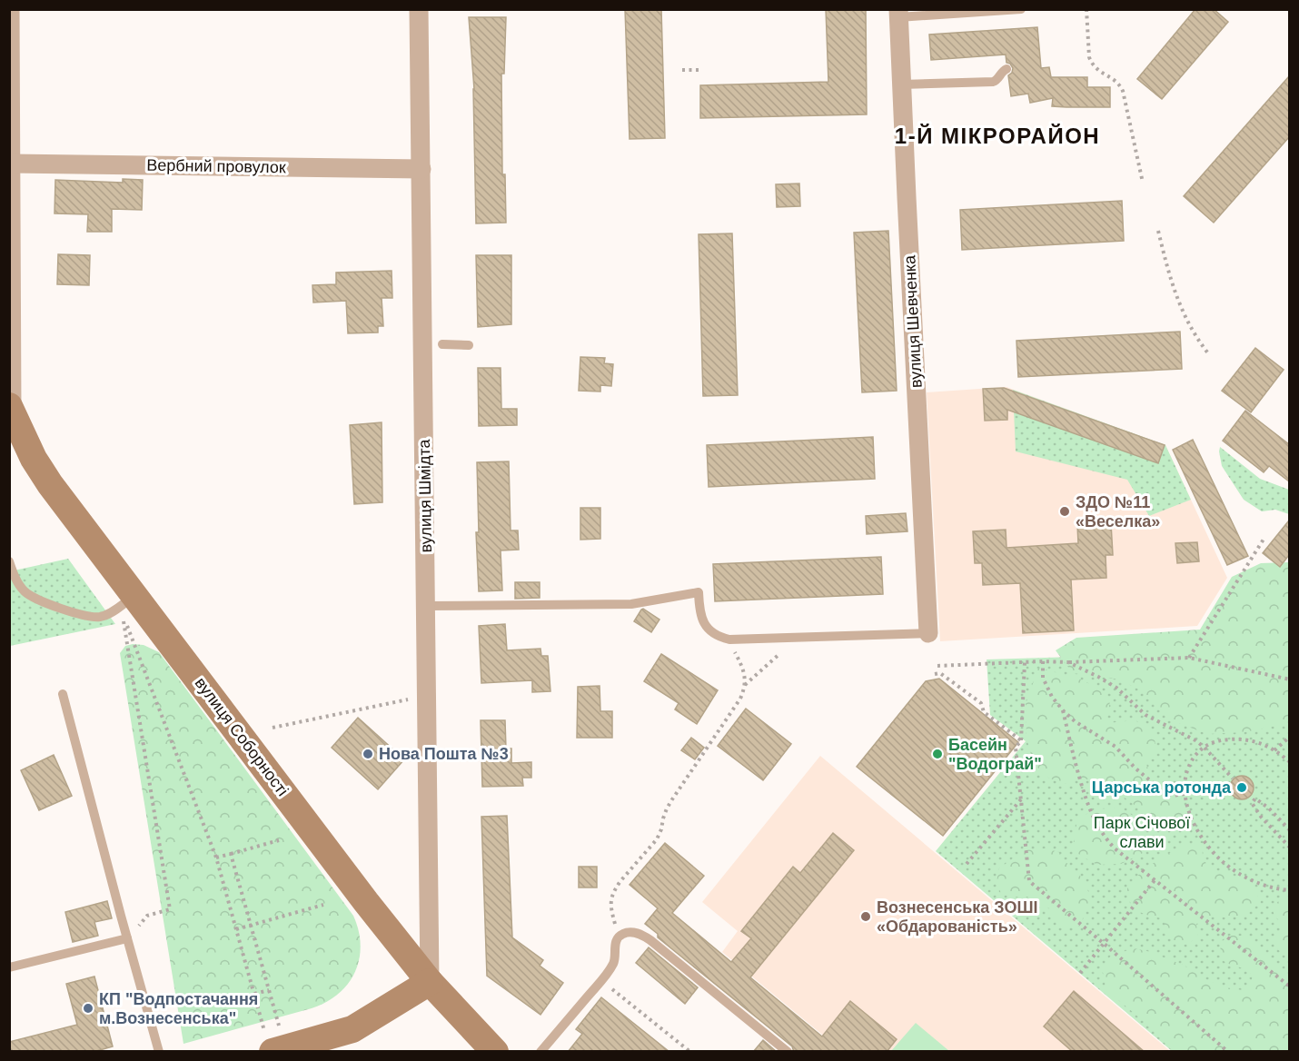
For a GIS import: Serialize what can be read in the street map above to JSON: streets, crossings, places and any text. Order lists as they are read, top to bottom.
{
  "streets": {
    "main road": ["вулиця Соборності"],
    "street": ["Вербний провулок", "вулиця Шевченка", "вулиця Шмідта"]
  },
  "crossings": [
    ["Вербний провулок", "вулиця Шмідта"],
    ["вулиця Шмідта", "вулиця Соборності"]
  ],
  "districts": ["1-Й МІКРОРАЙОН"],
  "parks": ["Парк Січової слави"],
  "places": [
    "ЗДО №11 «Веселка»",
    "Нова Пошта №3",
    "Басейн \"Водограй\"",
    "Царська ротонда",
    "Вознесенська ЗОШІ «Обдарованість»",
    "КП \"Водпостачання м.Вознесенська\""
  ]
}
